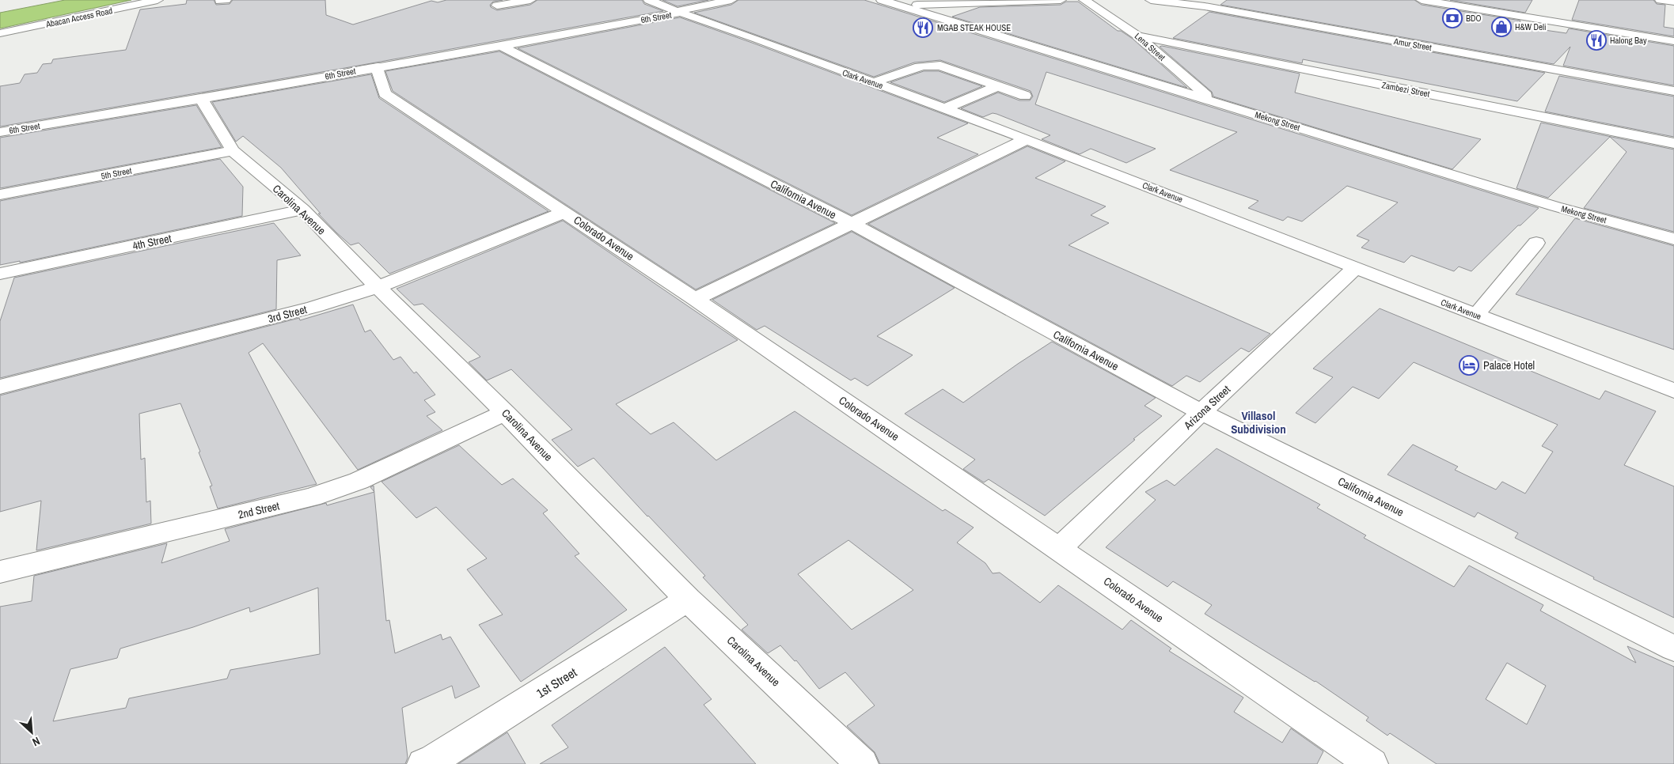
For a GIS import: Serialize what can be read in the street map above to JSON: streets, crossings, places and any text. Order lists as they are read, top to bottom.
{
  "streets": {
    "street": [
      "Abacan Access Road",
      "6th Street",
      "Amur Street",
      "Lena Street",
      "Clark Avenue",
      "Zambezi Street",
      "Mekong Street",
      "5th Street",
      "California Avenue",
      "Carolina Avenue",
      "Colorado Avenue",
      "4th Street",
      "3rd Street",
      "Arizona Street",
      "2nd Street",
      "1st Street"
    ]
  },
  "crossings": [
    ["6th Street", "Clark Avenue"],
    ["6th Street", "California Avenue"],
    ["6th Street", "Carolina Avenue"],
    ["6th Street", "Colorado Avenue"],
    ["Lena Street", "Zambezi Street"],
    ["Lena Street", "Mekong Street"],
    ["Clark Avenue", "Arizona Street"],
    ["5th Street", "Carolina Avenue"],
    ["California Avenue", "Arizona Street"],
    ["Carolina Avenue", "4th Street"],
    ["Carolina Avenue", "3rd Street"],
    ["Carolina Avenue", "2nd Street"],
    ["Carolina Avenue", "1st Street"],
    ["Colorado Avenue", "3rd Street"],
    ["Colorado Avenue", "Arizona Street"]
  ],
  "districts": ["Villasol Subdivision"],
  "places": {
    "bank": ["BDO"],
    "shop": ["H&W Deli"],
    "restaurant": ["MGAB STEAK HOUSE", "Halong Bay"],
    "hotel": ["Palace Hotel"]
  },
  "north": "bottom right"
}
